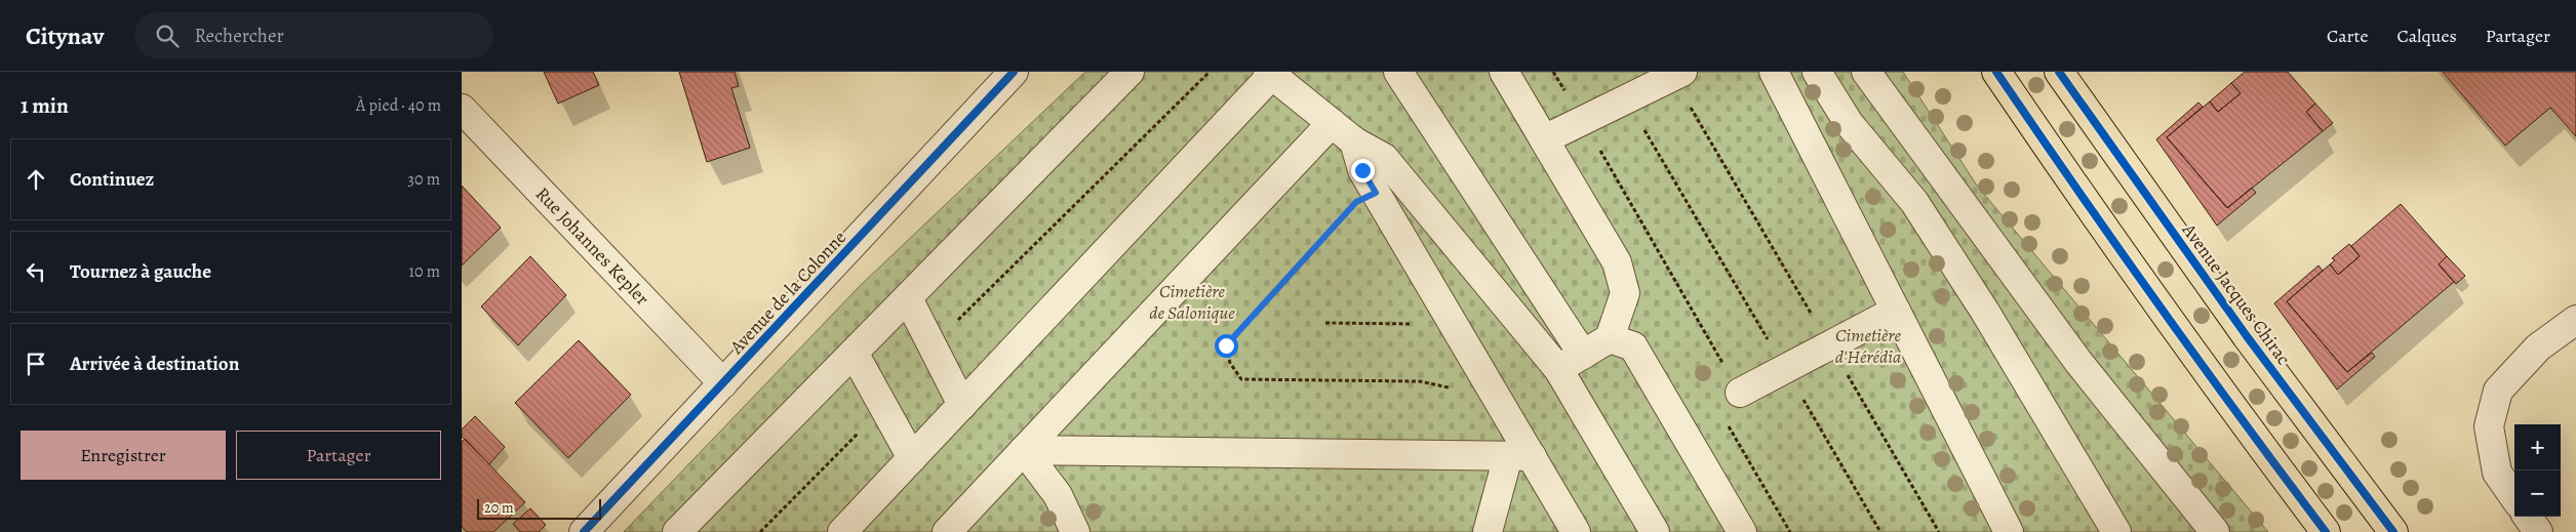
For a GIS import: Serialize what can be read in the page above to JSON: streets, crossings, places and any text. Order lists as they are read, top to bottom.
{
  "streets": {
    "main road": ["Avenue Jacques Chirac"],
    "street": ["Rue Johannes Kepler", "Avenue de la Colonne"]
  },
  "crossings": [
    ["Rue Johannes Kepler", "Avenue de la Colonne"]
  ],
  "parks": ["Cimetière de Salonique", "Cimetière d'Hérédia"],
  "scale_bar": "20 m",
  "page": {
    "header": "Citynav",
    "search": "Rechercher",
    "nav": ["Carte", "Calques", "Partager"],
    "heading": ["1 min", "À pied · 40 m"],
    "list": [
      ["Continuez", "30 m"],
      ["Tournez à gauche", "10 m"],
      "Arrivée à destination"
    ],
    "buttons": ["Enregistrer", "Partager"],
    "map_buttons": ["+", "−"],
    "scale": "20 m"
  }
}
